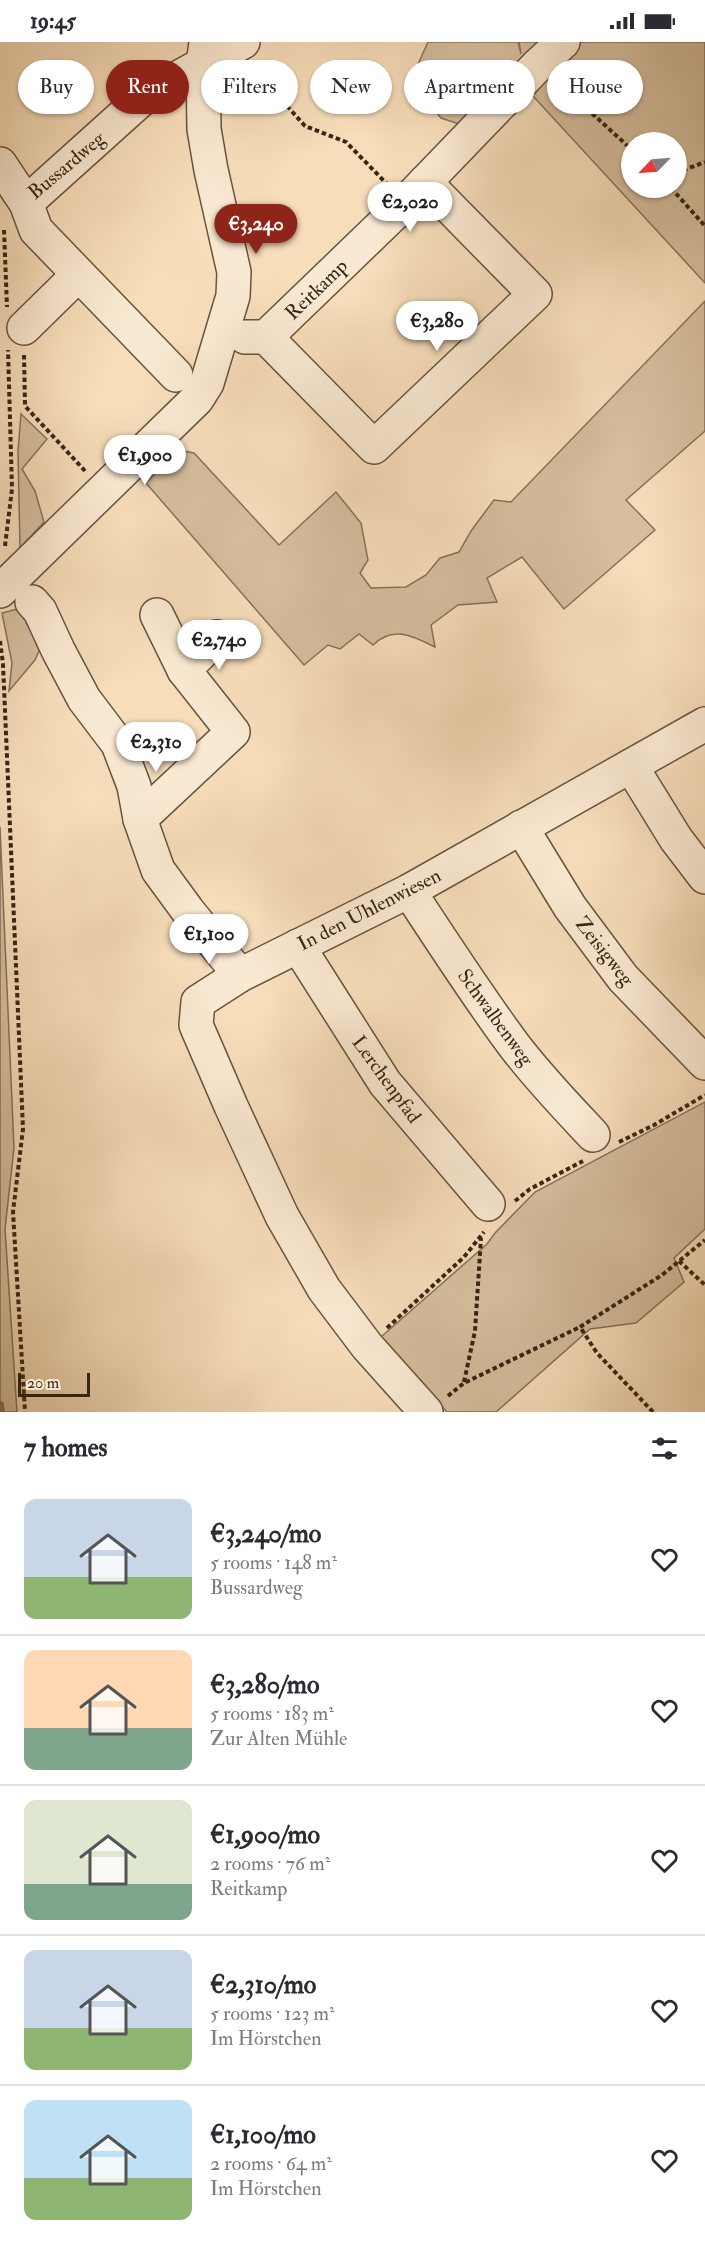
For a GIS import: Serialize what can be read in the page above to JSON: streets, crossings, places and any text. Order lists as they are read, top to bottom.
{
  "streets": {
    "street": [
      "Bussardweg",
      "Reitkamp",
      "In den Uhlenwiesen",
      "Zeisigweg",
      "Schwalbenweg",
      "Lerchenpfad"
    ]
  },
  "crossings": [
    ["In den Uhlenwiesen", "Zeisigweg"],
    ["In den Uhlenwiesen", "Schwalbenweg"],
    ["In den Uhlenwiesen", "Lerchenpfad"]
  ],
  "scale_bar": "20 m",
  "north": "bottom left",
  "page": {
    "status": "19:45",
    "chip": [
      "Buy",
      "Rent",
      "Filters",
      "New",
      "Apartment",
      "House"
    ],
    "price": [
      "€2,020",
      "€3,240",
      "€3,280",
      "€1,900",
      "€2,740",
      "€2,310",
      "€1,100"
    ],
    "scale": "20 m",
    "heading": "7 homes",
    "list": [
      {
        "name": "€3,240/mo",
        "note": "5 rooms · 148 m² · Bussardweg"
      },
      {
        "name": "€3,280/mo",
        "note": "5 rooms · 183 m² · Zur Alten Mühle"
      },
      {
        "name": "€1,900/mo",
        "note": "2 rooms · 76 m² · Reitkamp"
      },
      {
        "name": "€2,310/mo",
        "note": "5 rooms · 123 m² · Im Hörstchen"
      },
      {
        "name": "€1,100/mo",
        "note": "2 rooms · 64 m² · Im Hörstchen"
      }
    ]
  }
}
